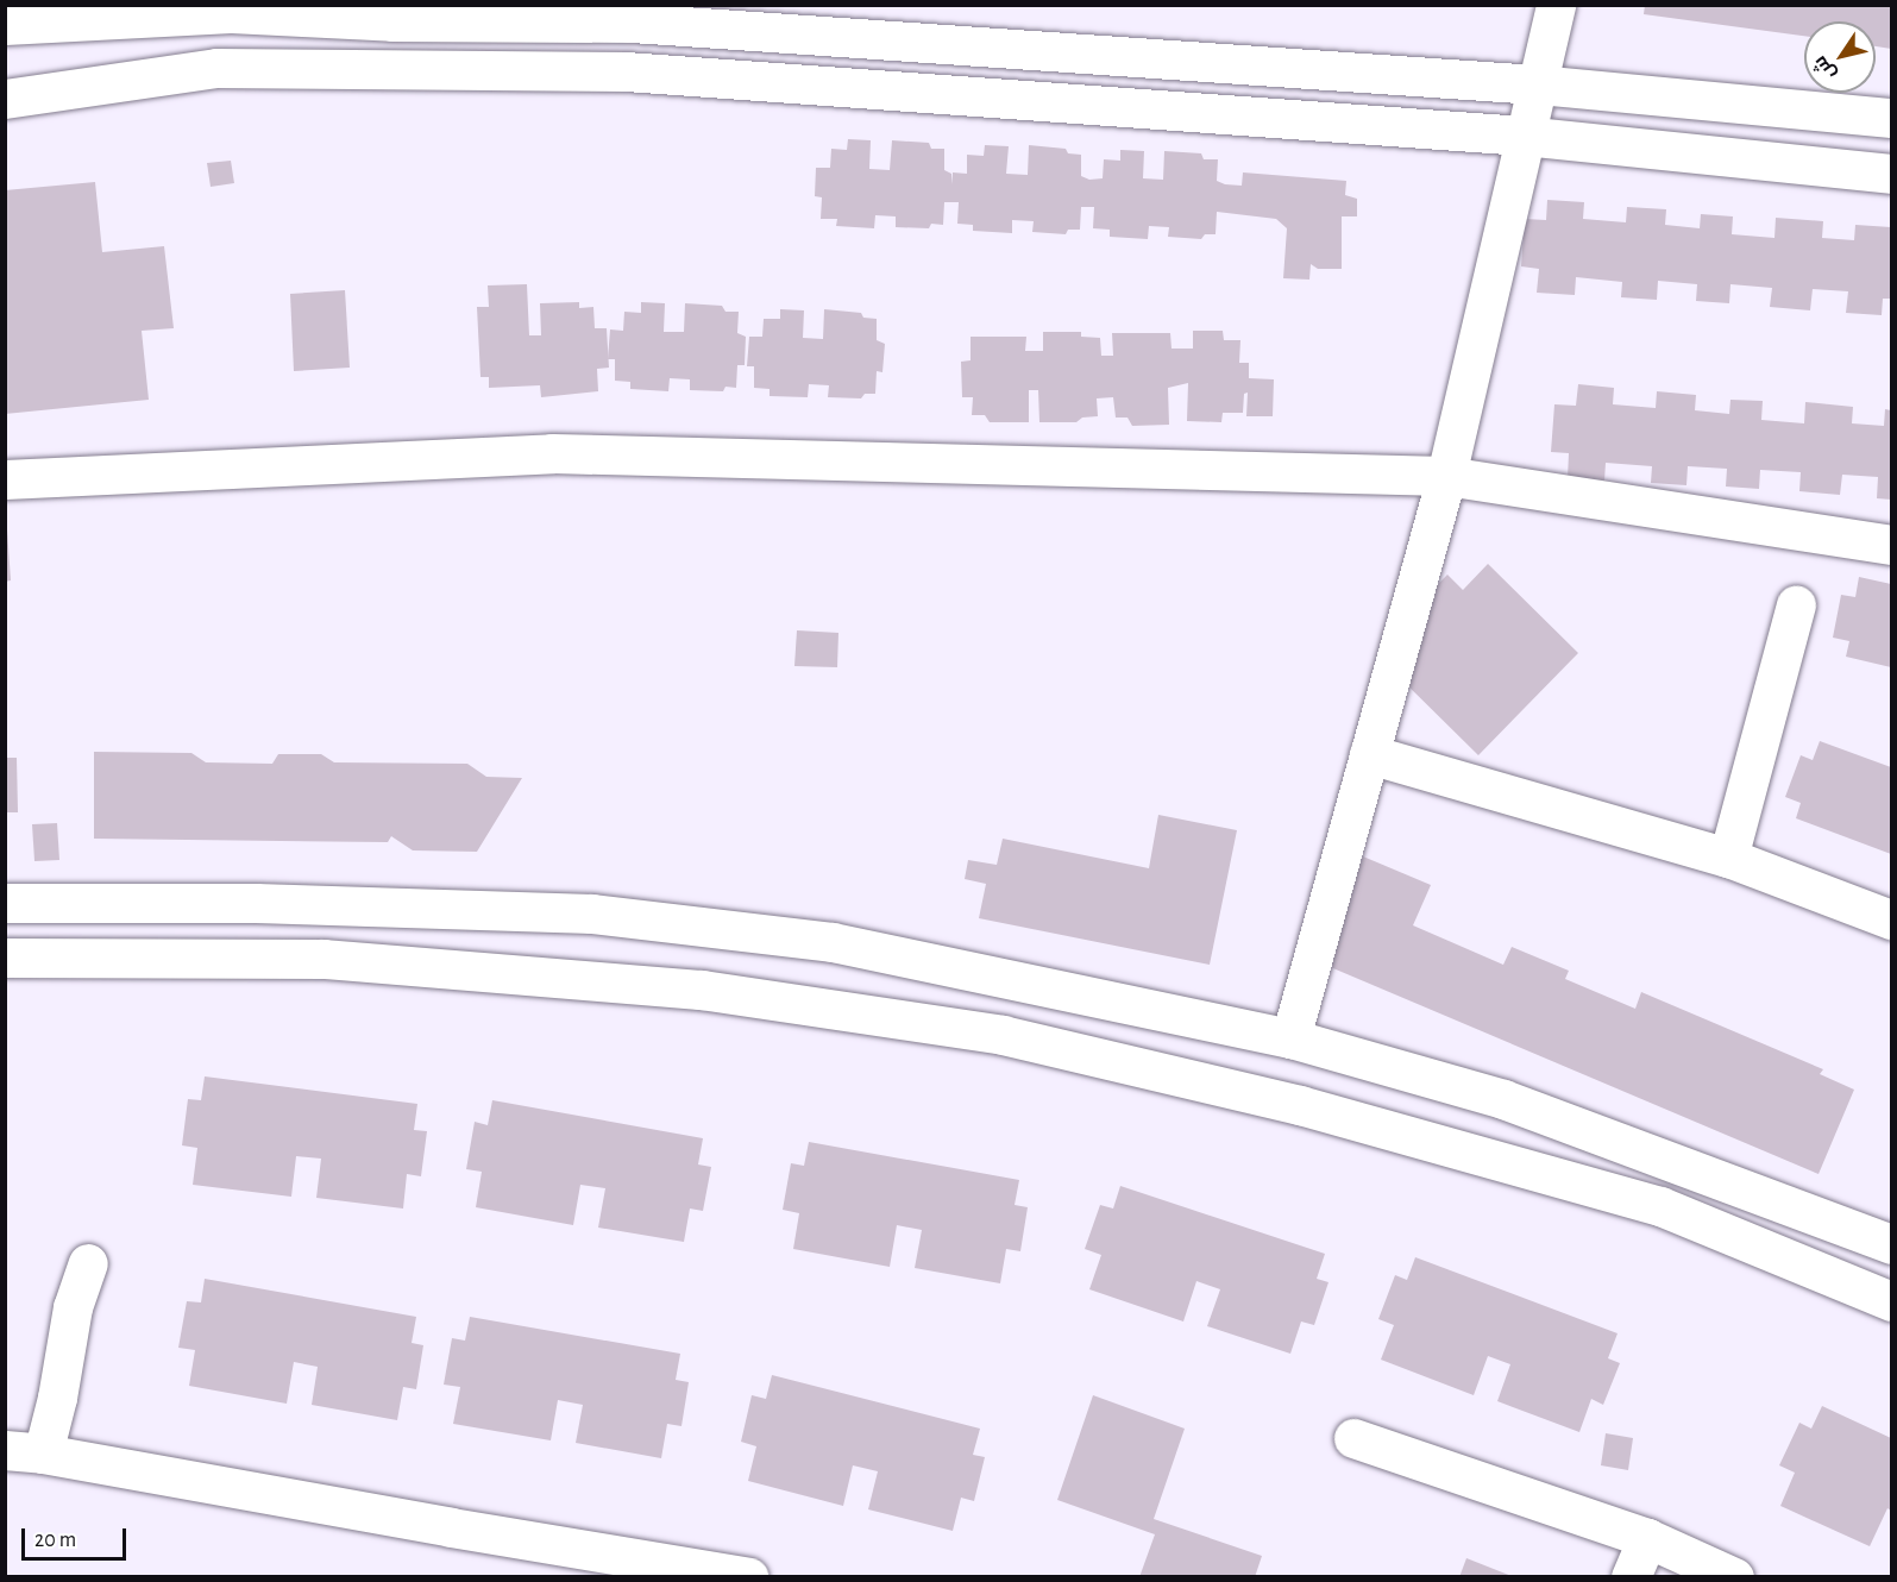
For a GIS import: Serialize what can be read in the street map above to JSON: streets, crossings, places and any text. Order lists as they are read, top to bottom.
{
  "scale_bar": "20 m",
  "north": "bottom left"
}
